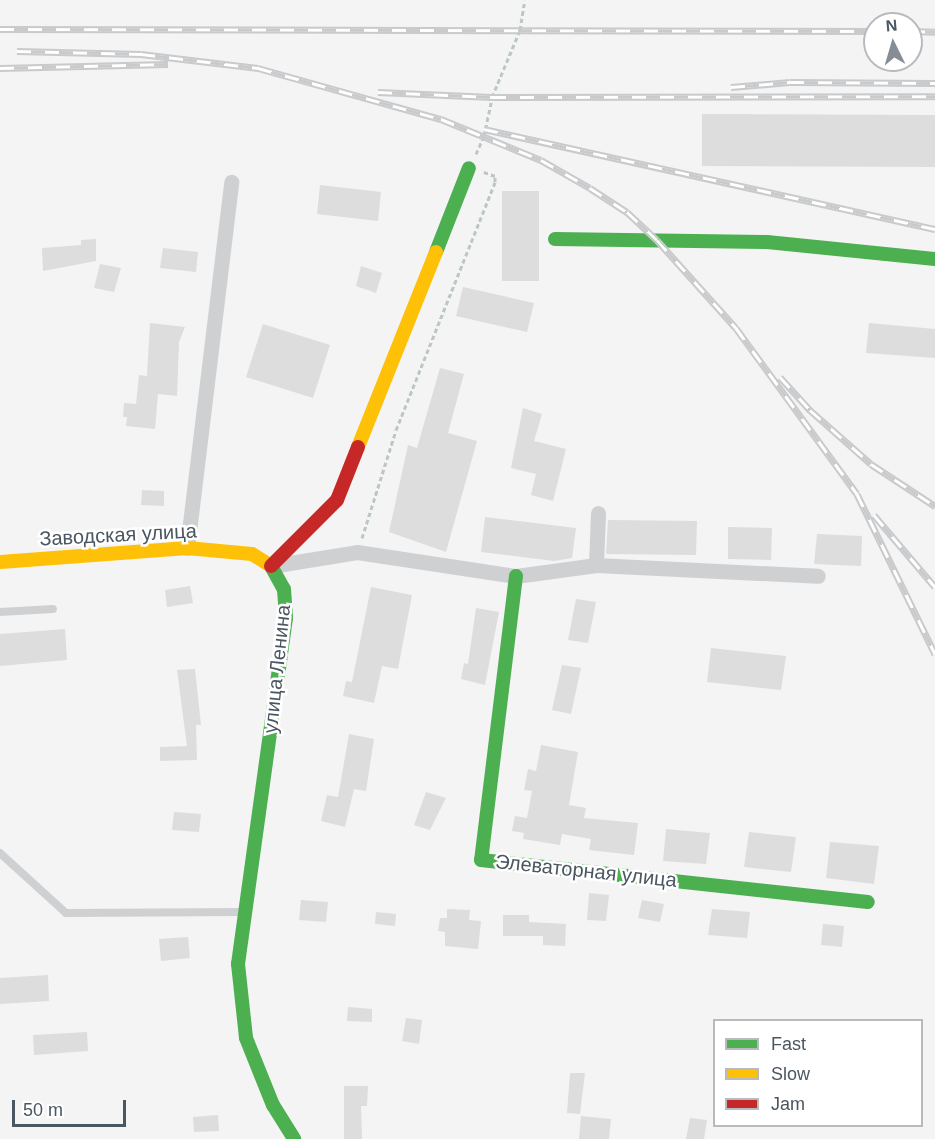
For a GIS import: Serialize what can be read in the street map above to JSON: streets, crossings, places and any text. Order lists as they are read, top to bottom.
{
  "streets": {
    "street": ["Заводская улица", "улица Ленина", "Элеваторная улица"]
  },
  "crossings": [
    ["Заводская улица", "улица Ленина"]
  ],
  "legend": ["Fast", "Slow", "Jam"],
  "scale_bar": "50 m",
  "north": "top"
}
